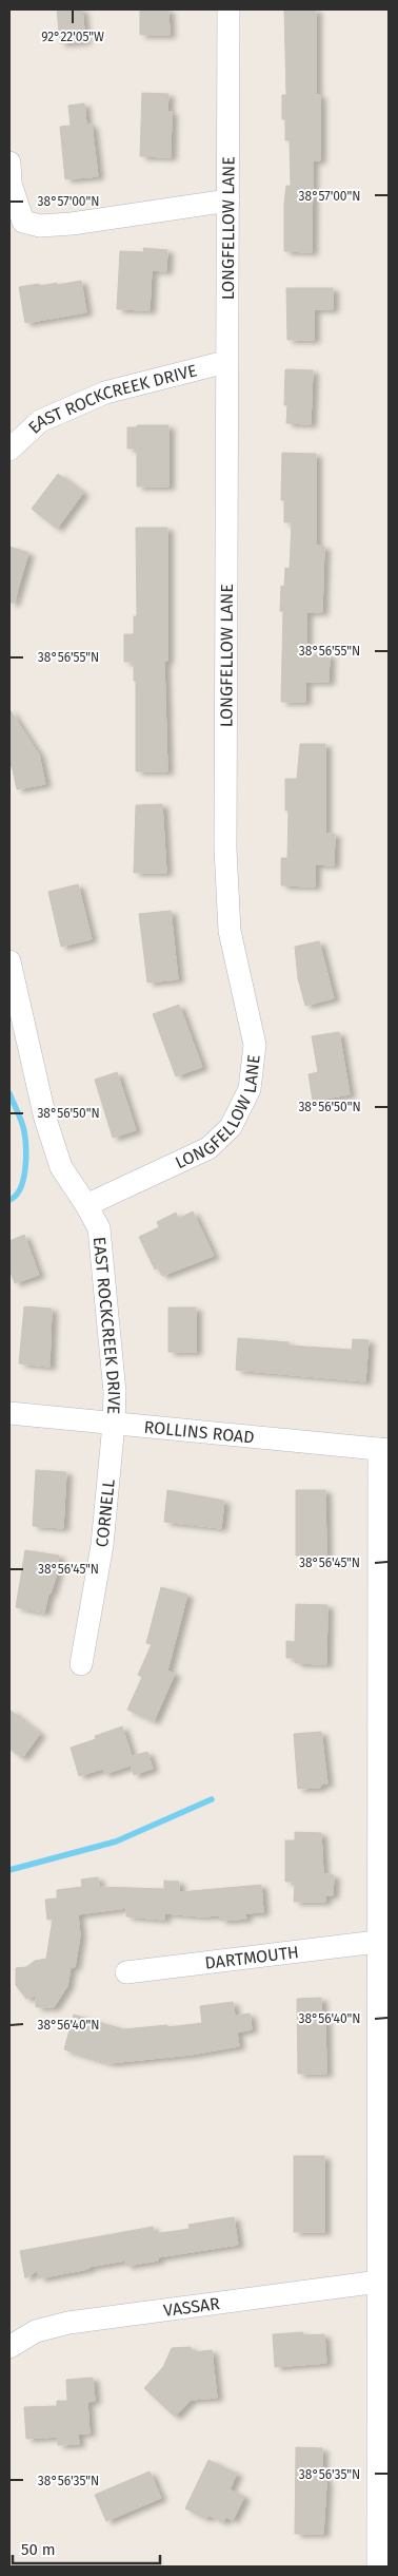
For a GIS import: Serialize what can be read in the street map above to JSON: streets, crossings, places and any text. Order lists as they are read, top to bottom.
{
  "streets": {
    "street": [
      "LONGFELLOW LANE",
      "EAST ROCKCREEK DRIVE",
      "ROLLINS ROAD",
      "CORNELL",
      "DARTMOUTH",
      "VASSAR"
    ]
  },
  "crossings": [
    ["LONGFELLOW LANE", "EAST ROCKCREEK DRIVE"],
    ["EAST ROCKCREEK DRIVE", "ROLLINS ROAD"],
    ["EAST ROCKCREEK DRIVE", "CORNELL"],
    ["ROLLINS ROAD", "CORNELL"]
  ],
  "scale_bar": "50 m",
  "coordinates": [
    "92°22'05\"W",
    "38°57'00\"N",
    "38°56'55\"N",
    "38°56'50\"N",
    "38°56'45\"N",
    "38°56'40\"N",
    "38°56'35\"N"
  ]
}
